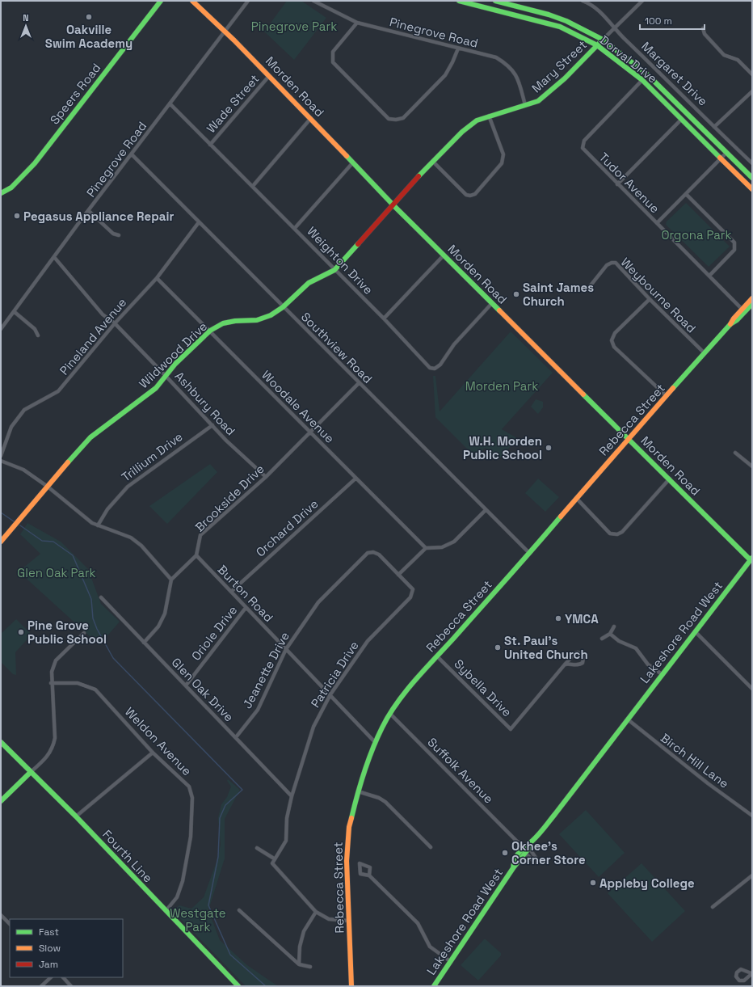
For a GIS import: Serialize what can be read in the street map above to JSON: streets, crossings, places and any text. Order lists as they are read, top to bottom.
{
  "streets": {
    "main road": [
      "Dorval Drive",
      "Mary Street",
      "Morden Road",
      "Speers Road",
      "Wildwood Drive",
      "Rebecca Street",
      "Lakeshore Road West",
      "Fourth Line"
    ],
    "street": [
      "Pinegrove Road",
      "Margaret Drive",
      "Wade Street",
      "Tudor Avenue",
      "Weighton Drive",
      "Weybourne Road",
      "Pineland Avenue",
      "Southview Road",
      "Ashbury Road",
      "Woodale Avenue",
      "Trillium Drive",
      "Brookside Drive",
      "Orchard Drive",
      "Burton Road",
      "Oriole Drive",
      "Jeanette Drive",
      "Patricia Drive",
      "Sybella Drive",
      "Glen Oak Drive",
      "Weldon Avenue",
      "Birch Hill Lane",
      "Suffolk Avenue"
    ]
  },
  "crossings": [
    ["Pinegrove Road", "Mary Street"],
    ["Pinegrove Road", "Morden Road"],
    ["Pinegrove Road", "Weighton Drive"],
    ["Pinegrove Road", "Southview Road"],
    ["Pinegrove Road", "Ashbury Road"],
    ["Dorval Drive", "Mary Street"],
    ["Dorval Drive", "Tudor Avenue"],
    ["Mary Street", "Margaret Drive"],
    ["Mary Street", "Morden Road"],
    ["Mary Street", "Wildwood Drive"],
    ["Morden Road", "Wade Street"],
    ["Morden Road", "Weighton Drive"],
    ["Morden Road", "Wildwood Drive"],
    ["Morden Road", "Rebecca Street"],
    ["Morden Road", "Lakeshore Road West"],
    ["Wade Street", "Weighton Drive"],
    ["Tudor Avenue", "Rebecca Street"],
    ["Weighton Drive", "Wildwood Drive"],
    ["Weybourne Road", "Rebecca Street"],
    ["Pineland Avenue", "Southview Road"],
    ["Pineland Avenue", "Ashbury Road"],
    ["Pineland Avenue", "Woodale Avenue"],
    ["Southview Road", "Wildwood Drive"],
    ["Southview Road", "Rebecca Street"],
    ["Southview Road", "Brookside Drive"],
    ["Wildwood Drive", "Ashbury Road"],
    ["Wildwood Drive", "Woodale Avenue"],
    ["Ashbury Road", "Trillium Drive"],
    ["Ashbury Road", "Brookside Drive"],
    ["Woodale Avenue", "Brookside Drive"],
    ["Woodale Avenue", "Orchard Drive"],
    ["Rebecca Street", "Burton Road"],
    ["Rebecca Street", "Sybella Drive"],
    ["Rebecca Street", "Suffolk Avenue"],
    ["Brookside Drive", "Burton Road"],
    ["Orchard Drive", "Burton Road"],
    ["Burton Road", "Oriole Drive"],
    ["Burton Road", "Jeanette Drive"],
    ["Burton Road", "Patricia Drive"],
    ["Lakeshore Road West", "Birch Hill Lane"],
    ["Lakeshore Road West", "Suffolk Avenue"],
    ["Oriole Drive", "Glen Oak Drive"],
    ["Jeanette Drive", "Patricia Drive"],
    ["Jeanette Drive", "Glen Oak Drive"],
    ["Patricia Drive", "Glen Oak Drive"],
    ["Weldon Avenue", "Fourth Line"]
  ],
  "parks": [
    "Pinegrove Park",
    "Orgona Park",
    "Morden Park",
    "Glen Oak Park",
    "Westgate Park"
  ],
  "places": [
    "Oakville Swim Academy",
    "Pegasus Appliance Repair",
    "Saint James Church",
    "W.H. Morden Public School",
    "YMCA",
    "Pine Grove Public School",
    "St. Paul's United Church",
    "Okhee's Corner Store",
    "Appleby College"
  ],
  "legend": ["Fast", "Slow", "Jam"],
  "scale_bar": "100 m",
  "north": "top"
}
